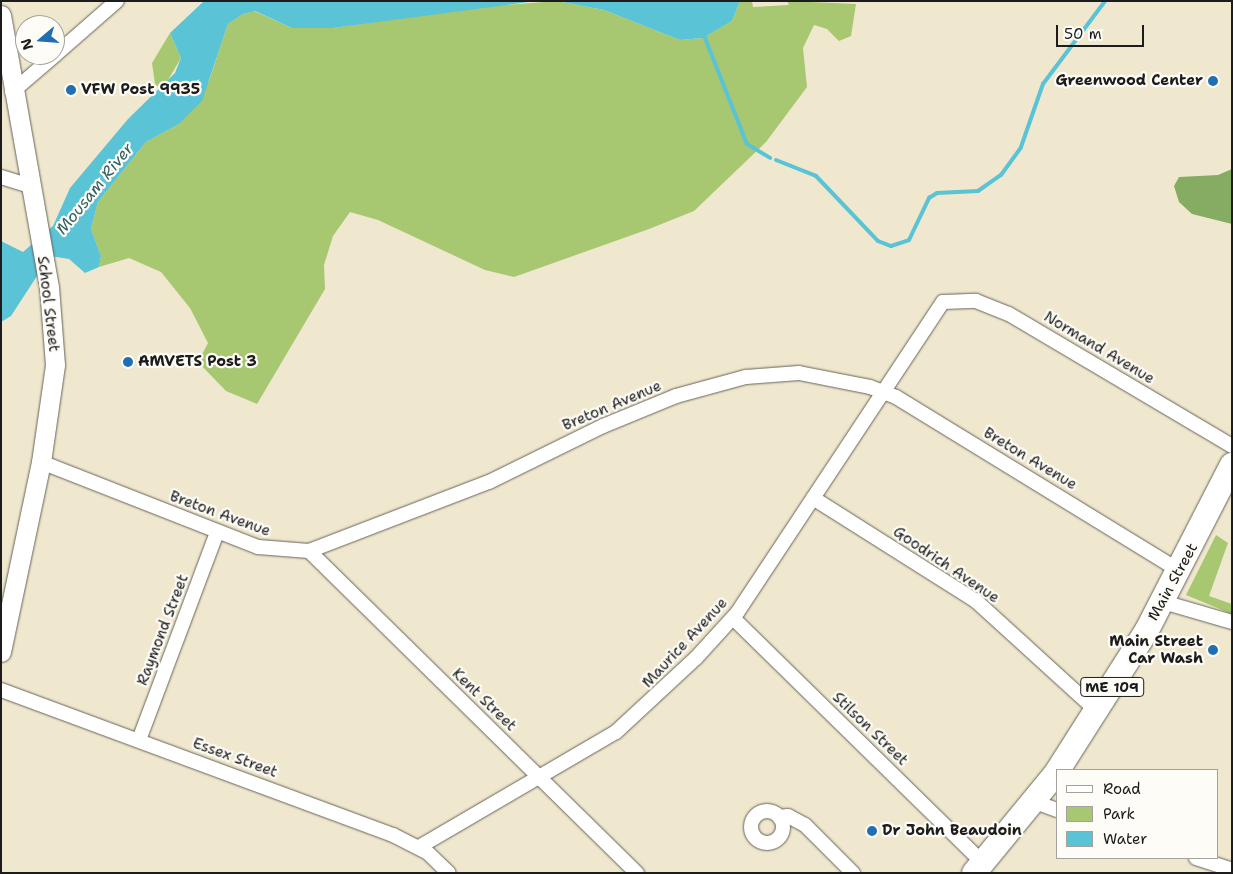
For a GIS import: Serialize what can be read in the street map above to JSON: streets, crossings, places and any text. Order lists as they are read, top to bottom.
{
  "streets": {
    "highway": ["Main Street", "ME 109"],
    "street": [
      "School Street",
      "Normand Avenue",
      "Breton Avenue",
      "Goodrich Avenue",
      "Raymond Street",
      "Maurice Avenue",
      "Kent Street",
      "Stilson Street",
      "Essex Street"
    ]
  },
  "crossings": [
    ["School Street", "Breton Avenue"],
    ["Normand Avenue", "Maurice Avenue"],
    ["Breton Avenue", "Main Street"],
    ["Breton Avenue", "Raymond Street"],
    ["Breton Avenue", "Maurice Avenue"],
    ["Breton Avenue", "Kent Street"],
    ["Goodrich Avenue", "Main Street"],
    ["Goodrich Avenue", "Maurice Avenue"],
    ["Main Street", "Stilson Street"],
    ["Raymond Street", "Essex Street"],
    ["Maurice Avenue", "Kent Street"],
    ["Maurice Avenue", "Stilson Street"],
    ["Maurice Avenue", "Essex Street"]
  ],
  "water": ["Mousam River"],
  "places": [
    "Greenwood Center",
    "VFW Post 9935",
    "AMVETS Post 3",
    "Main Street Car Wash",
    "Dr John Beaudoin"
  ],
  "legend": ["Road", "Park", "Water"],
  "scale_bar": "50 m",
  "north": "left"
}
